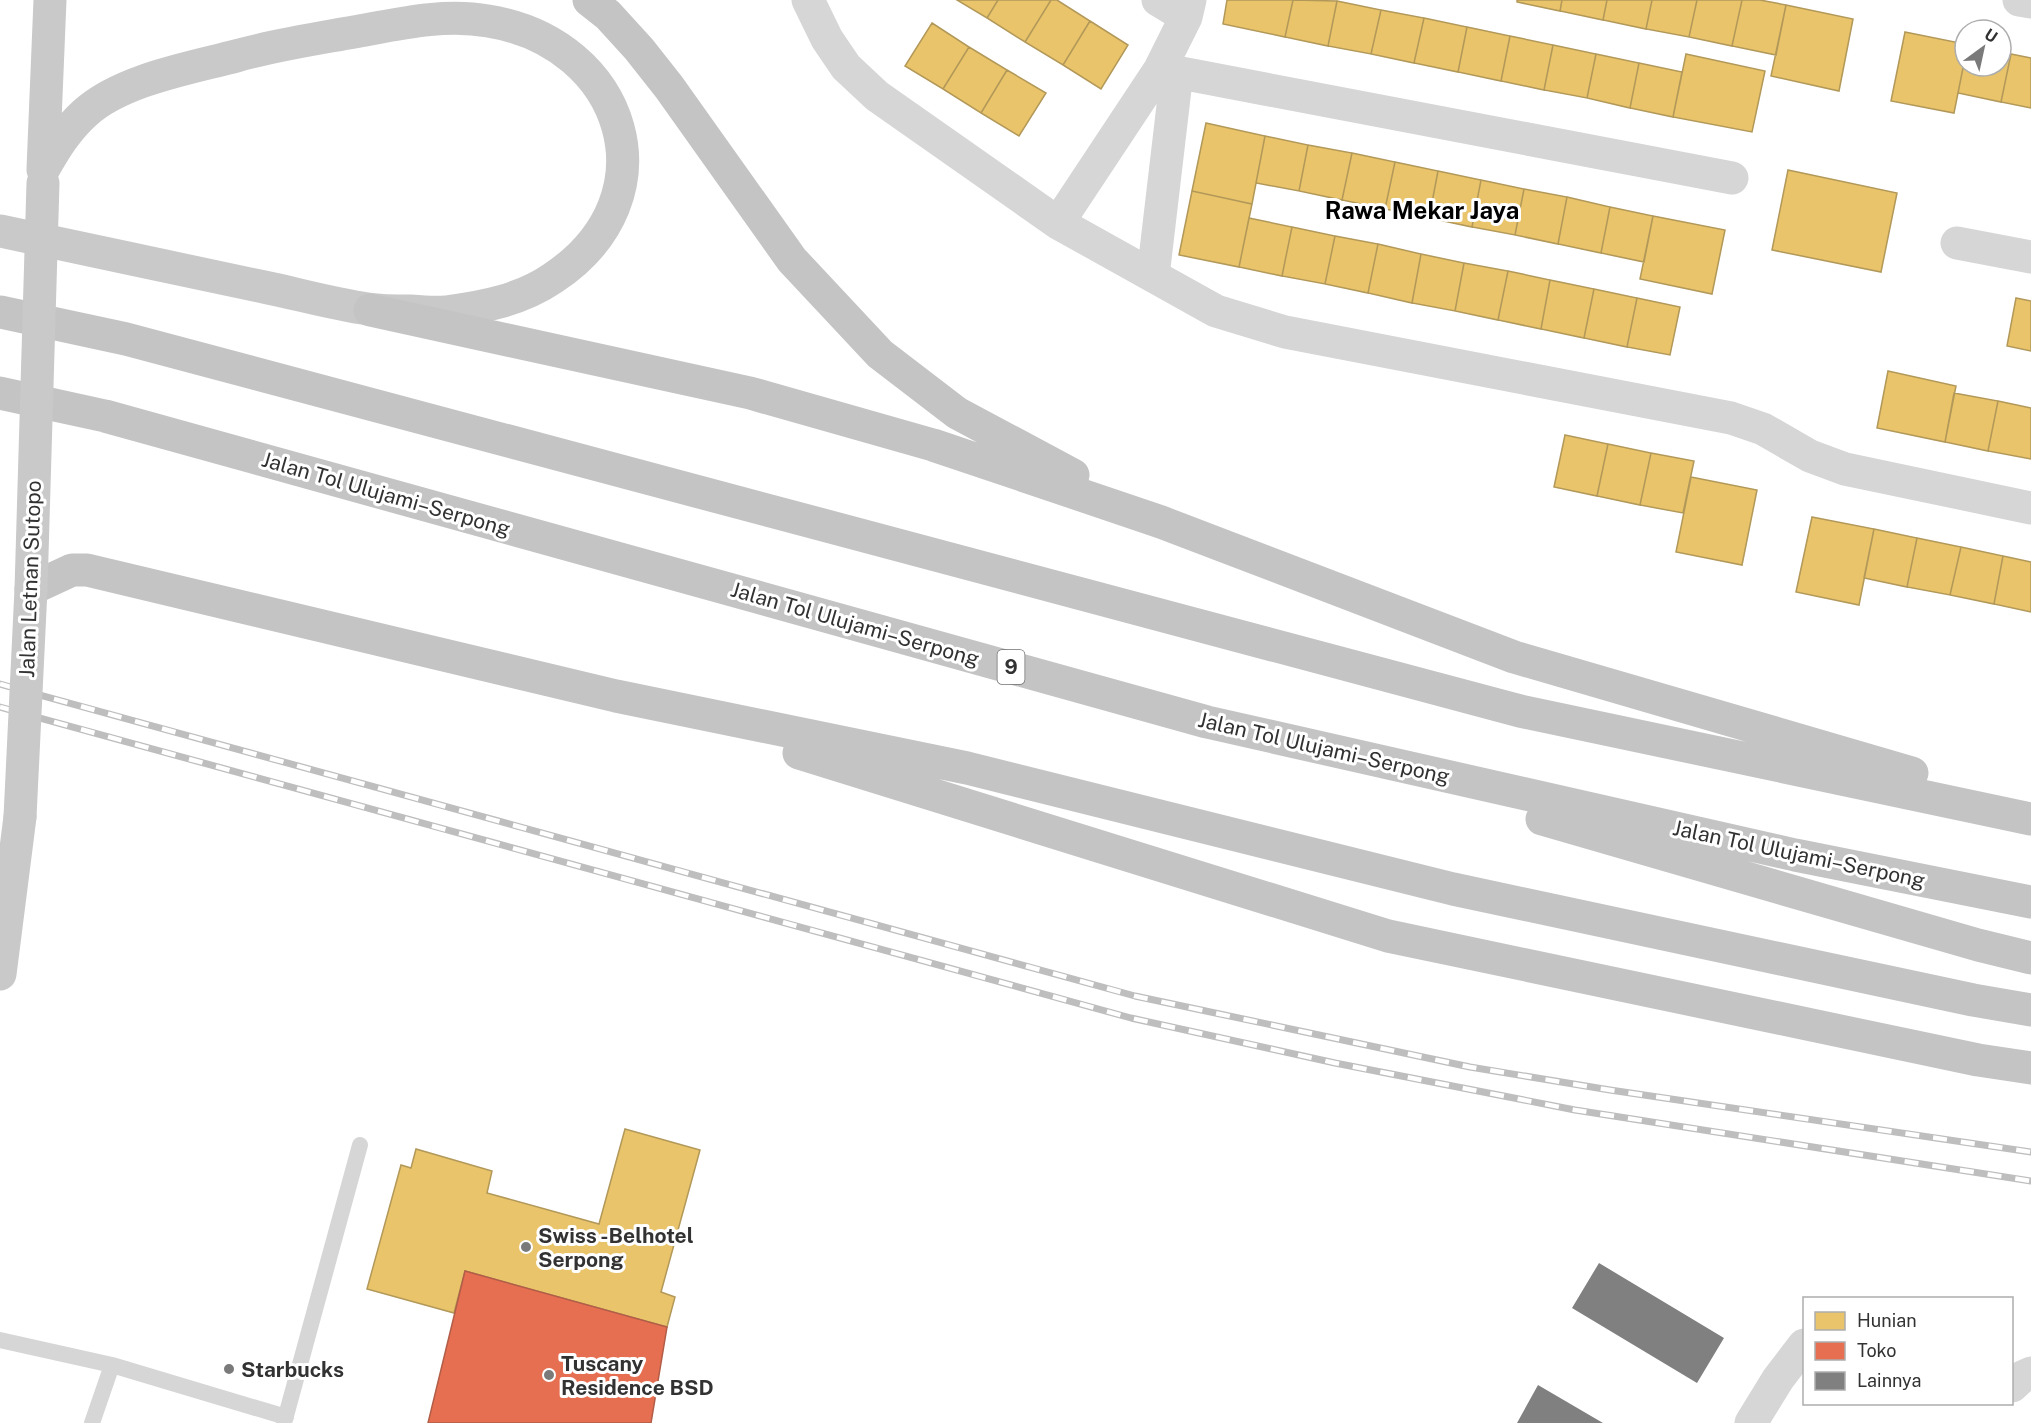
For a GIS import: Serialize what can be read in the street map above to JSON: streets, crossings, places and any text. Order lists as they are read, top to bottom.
{
  "streets": {
    "highway": ["Jalan Tol Ulujami–Serpong", "9"],
    "main road": ["Jalan Letnan Sutopo"]
  },
  "districts": ["Rawa Mekar Jaya"],
  "places": ["Swiss -Belhotel Serpong", "Starbucks", "Tuscany Residence BSD"],
  "legend": ["Hunian", "Toko", "Lainnya"],
  "north": "top right"
}
